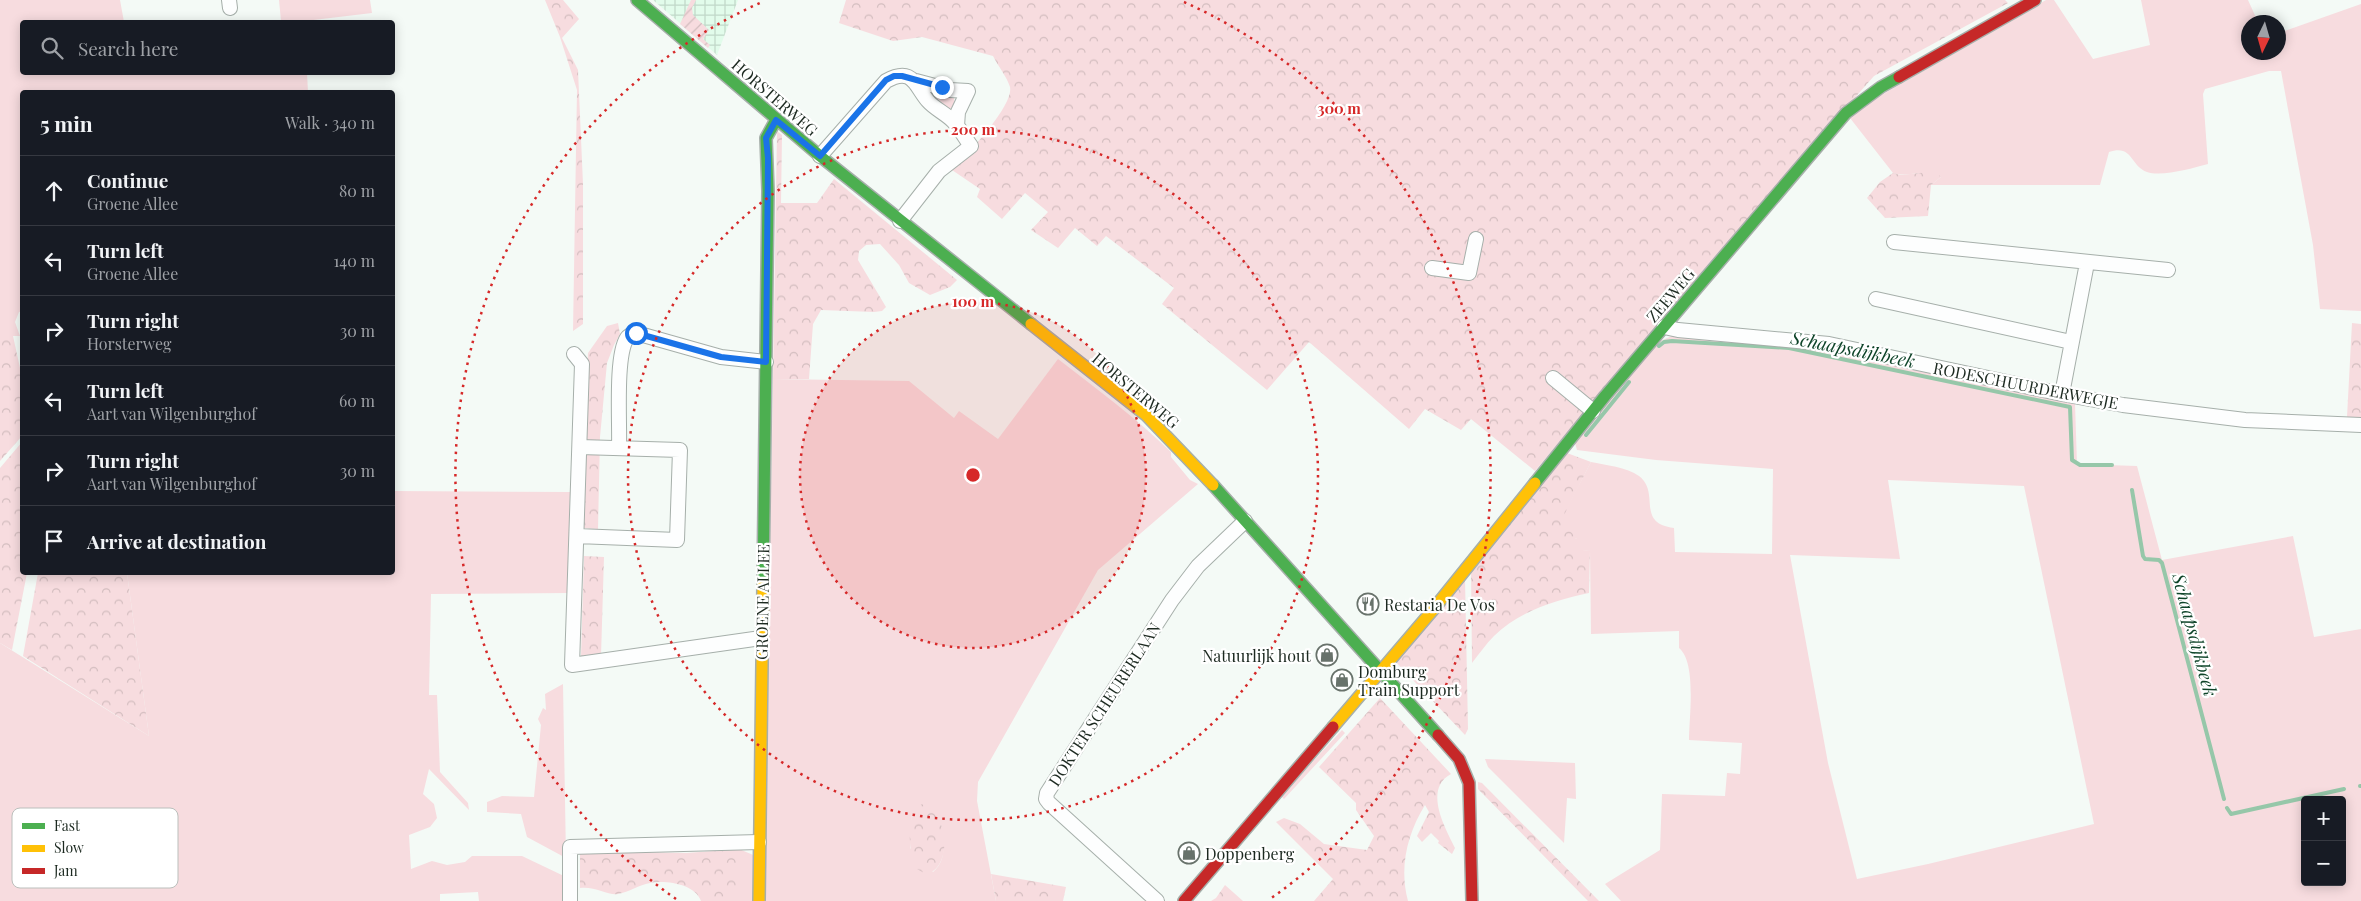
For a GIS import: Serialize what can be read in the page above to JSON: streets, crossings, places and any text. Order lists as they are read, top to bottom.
{
  "streets": {
    "street": [
      "HORSTERWEG",
      "ZEEWEG",
      "RODESCHUURDERWEGJE",
      "GROENE ALLEE",
      "DOKTER SCHEURERLAAN"
    ]
  },
  "crossings": [
    ["HORSTERWEG", "ZEEWEG"],
    ["HORSTERWEG", "GROENE ALLEE"],
    ["HORSTERWEG", "DOKTER SCHEURERLAAN"],
    ["ZEEWEG", "RODESCHUURDERWEGJE"]
  ],
  "water": ["Schaapsdijkbeek"],
  "places": {
    "restaurant": ["Restaria De Vos"],
    "shop": ["Natuurlijk hout", "Domburg Train Support", "Doppenberg"]
  },
  "legend": ["Fast", "Slow", "Jam"],
  "north": "bottom",
  "page": {
    "search": "Search here",
    "heading": ["5 min", "Walk · 340 m"],
    "list": [
      ["Continue", "Groene Allee", "80 m"],
      ["Turn left", "Groene Allee", "140 m"],
      ["Turn right", "Horsterweg", "30 m"],
      ["Turn left", "Aart van Wilgenburghof", "60 m"],
      ["Turn right", "Aart van Wilgenburghof", "30 m"],
      "Arrive at destination"
    ],
    "map_buttons": ["+", "−"]
  },
  "rings": ["300 m", "200 m", "100 m"]
}
